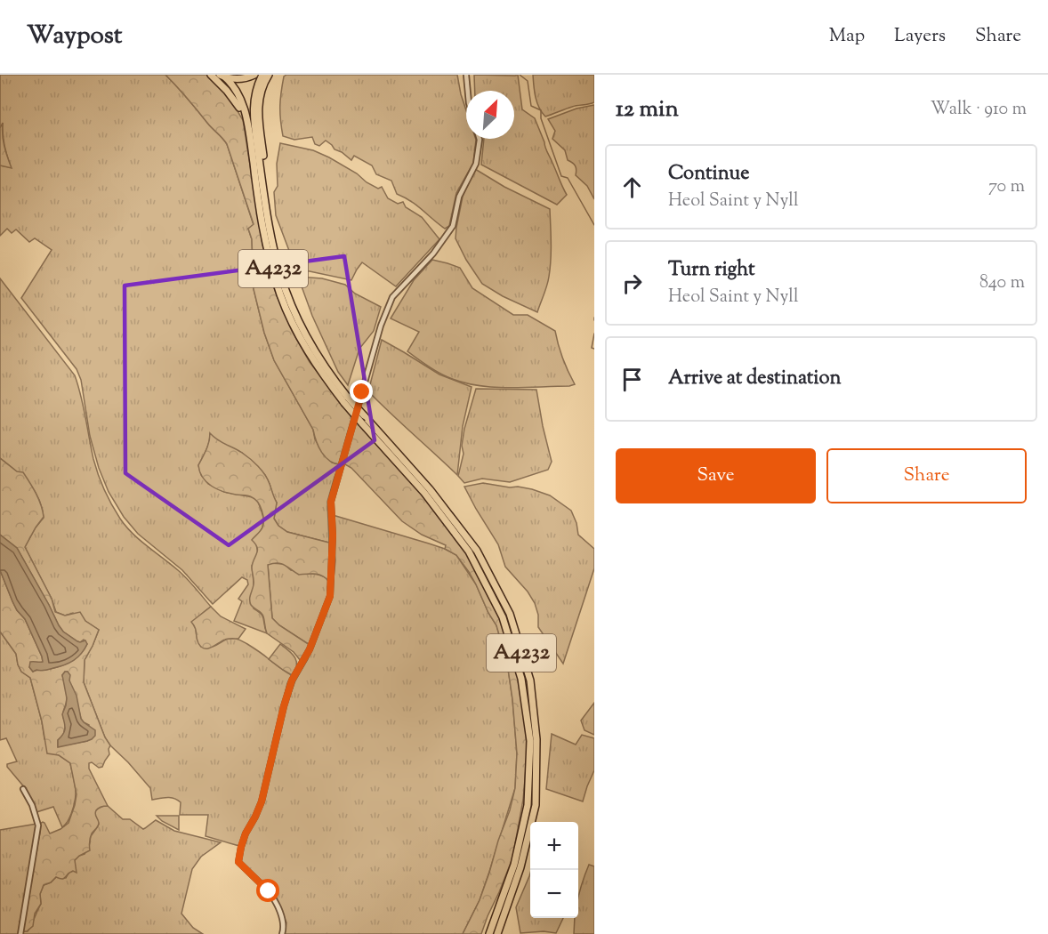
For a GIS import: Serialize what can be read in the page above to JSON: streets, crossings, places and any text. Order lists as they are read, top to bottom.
{
  "streets": {
    "highway": ["A4232"]
  },
  "north": "top right",
  "page": {
    "header": "Waypost",
    "nav": ["Map", "Layers", "Share"],
    "heading": ["12 min", "Walk · 910 m"],
    "list": [
      ["Continue", "Heol Saint y Nyll", "70 m"],
      ["Turn right", "Heol Saint y Nyll", "840 m"],
      "Arrive at destination"
    ],
    "buttons": ["Save", "Share"],
    "map_buttons": ["+", "−"]
  }
}
